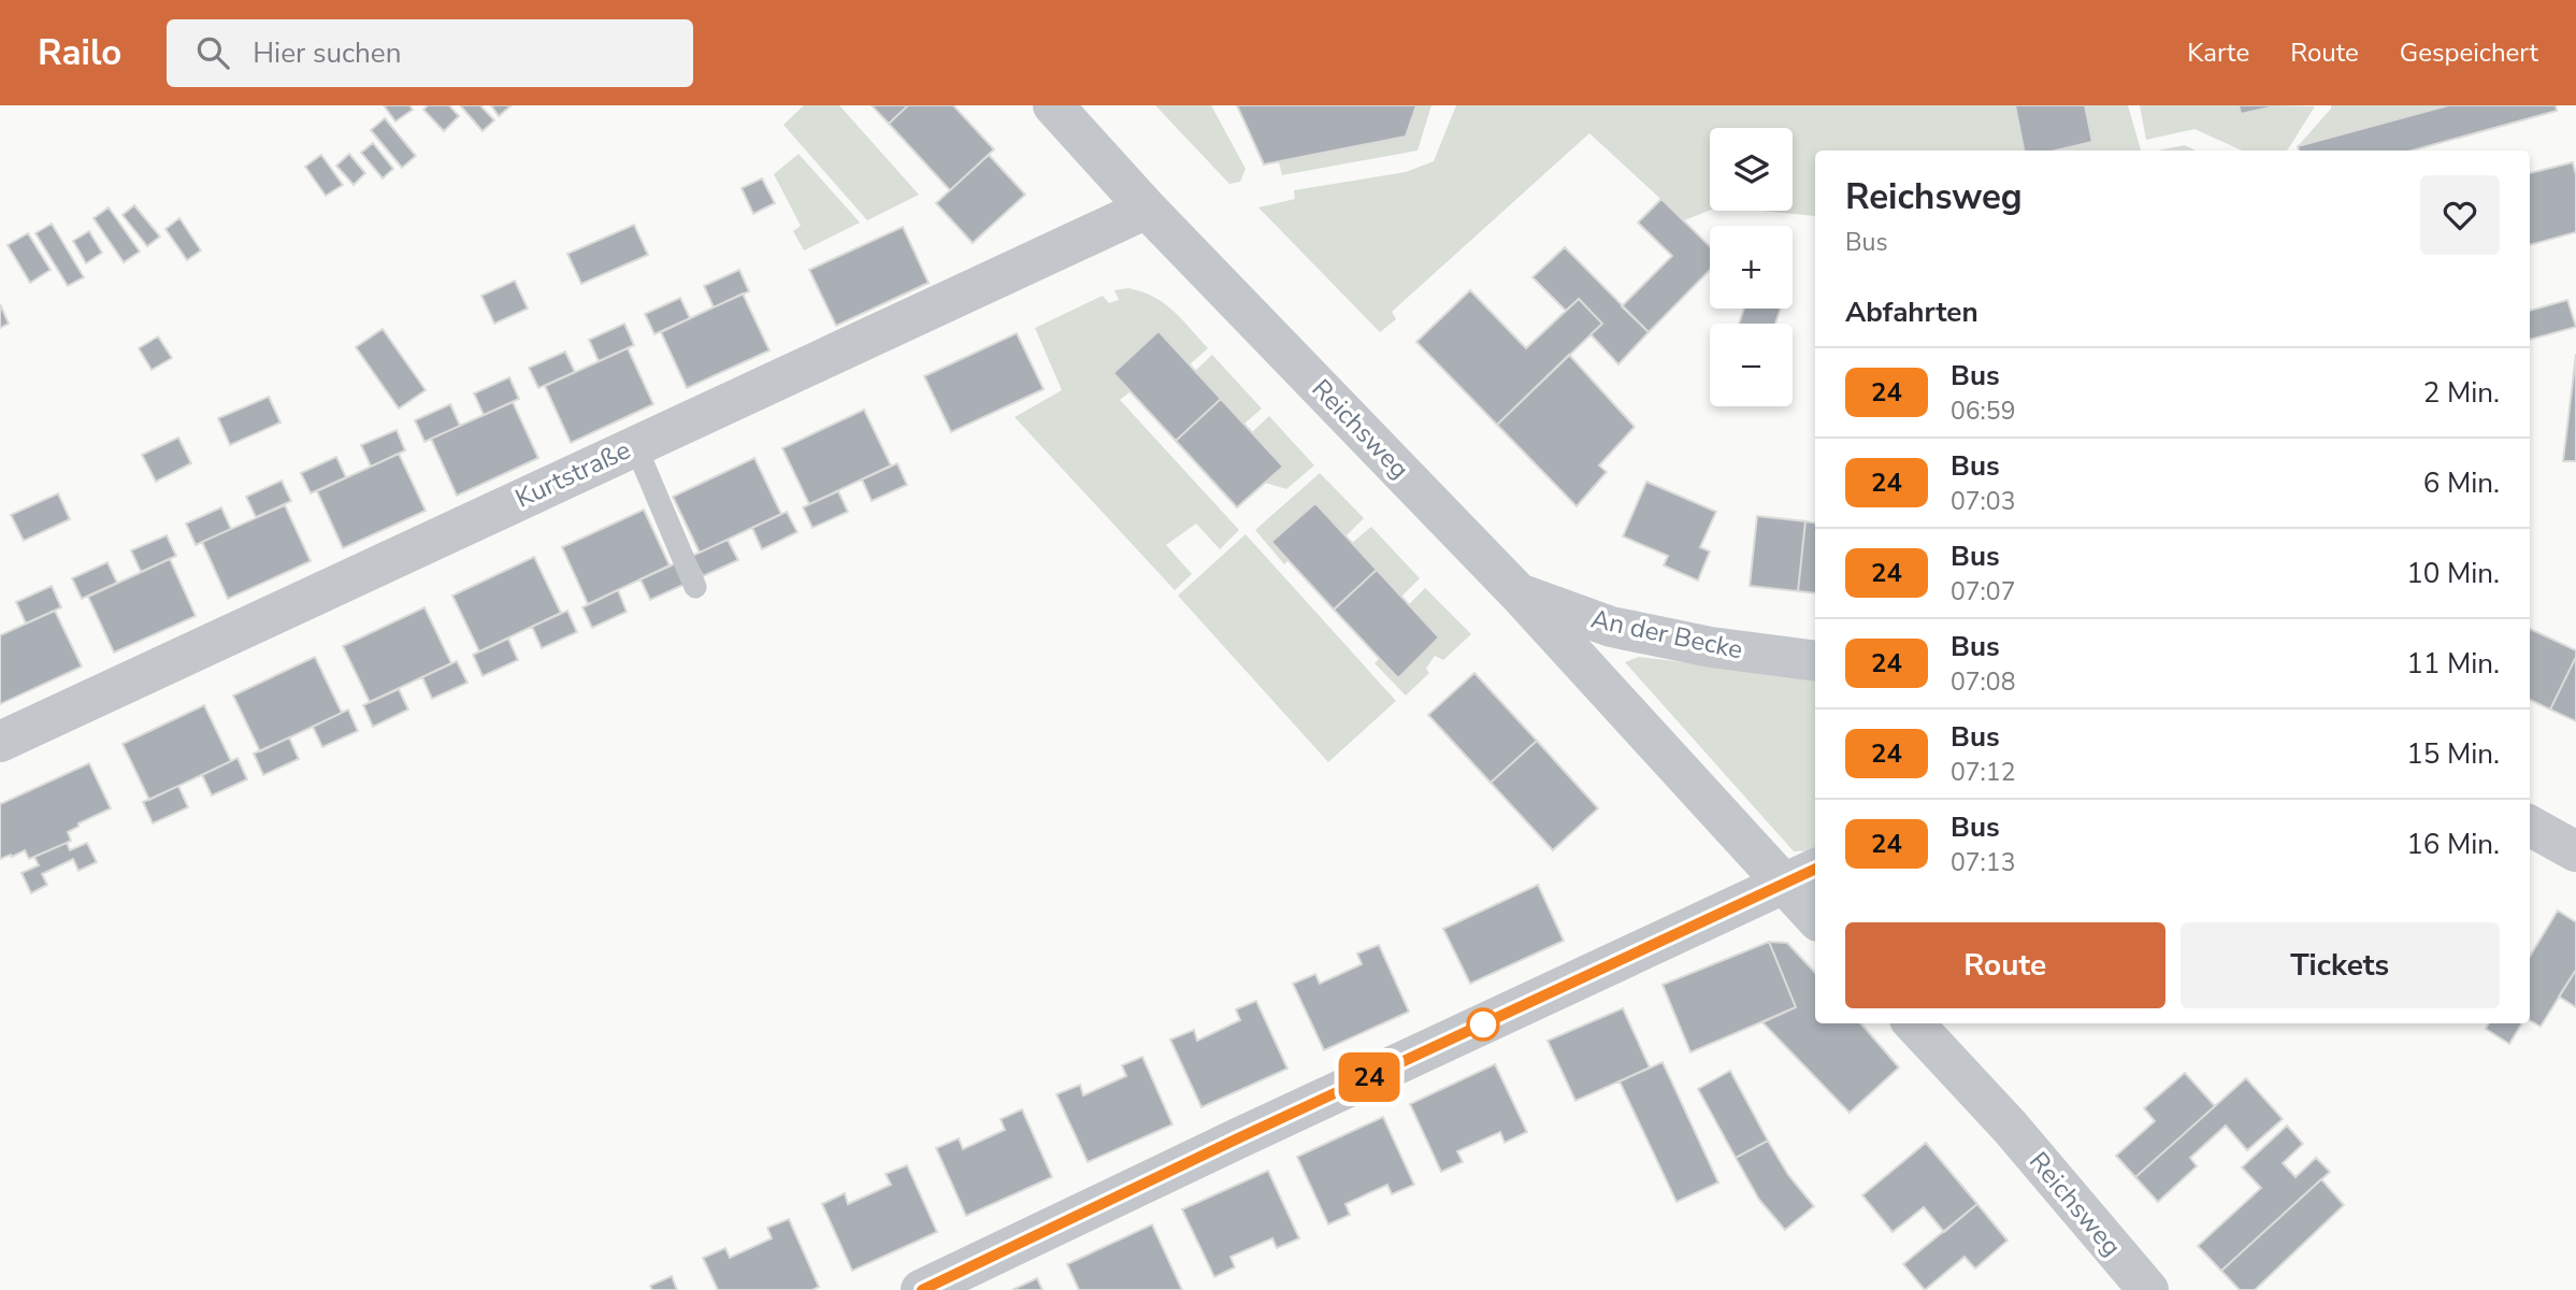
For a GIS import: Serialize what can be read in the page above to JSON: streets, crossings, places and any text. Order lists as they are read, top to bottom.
{
  "streets": {
    "street": ["Reichsweg", "Kurtstraße", "An der Becke"]
  },
  "crossings": [
    ["Reichsweg", "Kurtstraße"],
    ["Reichsweg", "An der Becke"]
  ],
  "lines": ["bus line 24"],
  "page": {
    "header": "Railo",
    "search": "Hier suchen",
    "nav": ["Karte", "Route", "Gespeichert"],
    "on_map": "24",
    "map_buttons": ["+", "−"],
    "heading": [
      ["Reichsweg", "Bus"],
      "Abfahrten"
    ],
    "list": [
      {
        "mark": "24",
        "name": "Bus",
        "note": "06:59",
        "value": "2 Min."
      },
      {
        "mark": "24",
        "name": "Bus",
        "note": "07:03",
        "value": "6 Min."
      },
      {
        "mark": "24",
        "name": "Bus",
        "note": "07:07",
        "value": "10 Min."
      },
      {
        "mark": "24",
        "name": "Bus",
        "note": "07:08",
        "value": "11 Min."
      },
      {
        "mark": "24",
        "name": "Bus",
        "note": "07:12",
        "value": "15 Min."
      },
      {
        "mark": "24",
        "name": "Bus",
        "note": "07:13",
        "value": "16 Min."
      }
    ],
    "buttons": ["Route", "Tickets"]
  }
}
